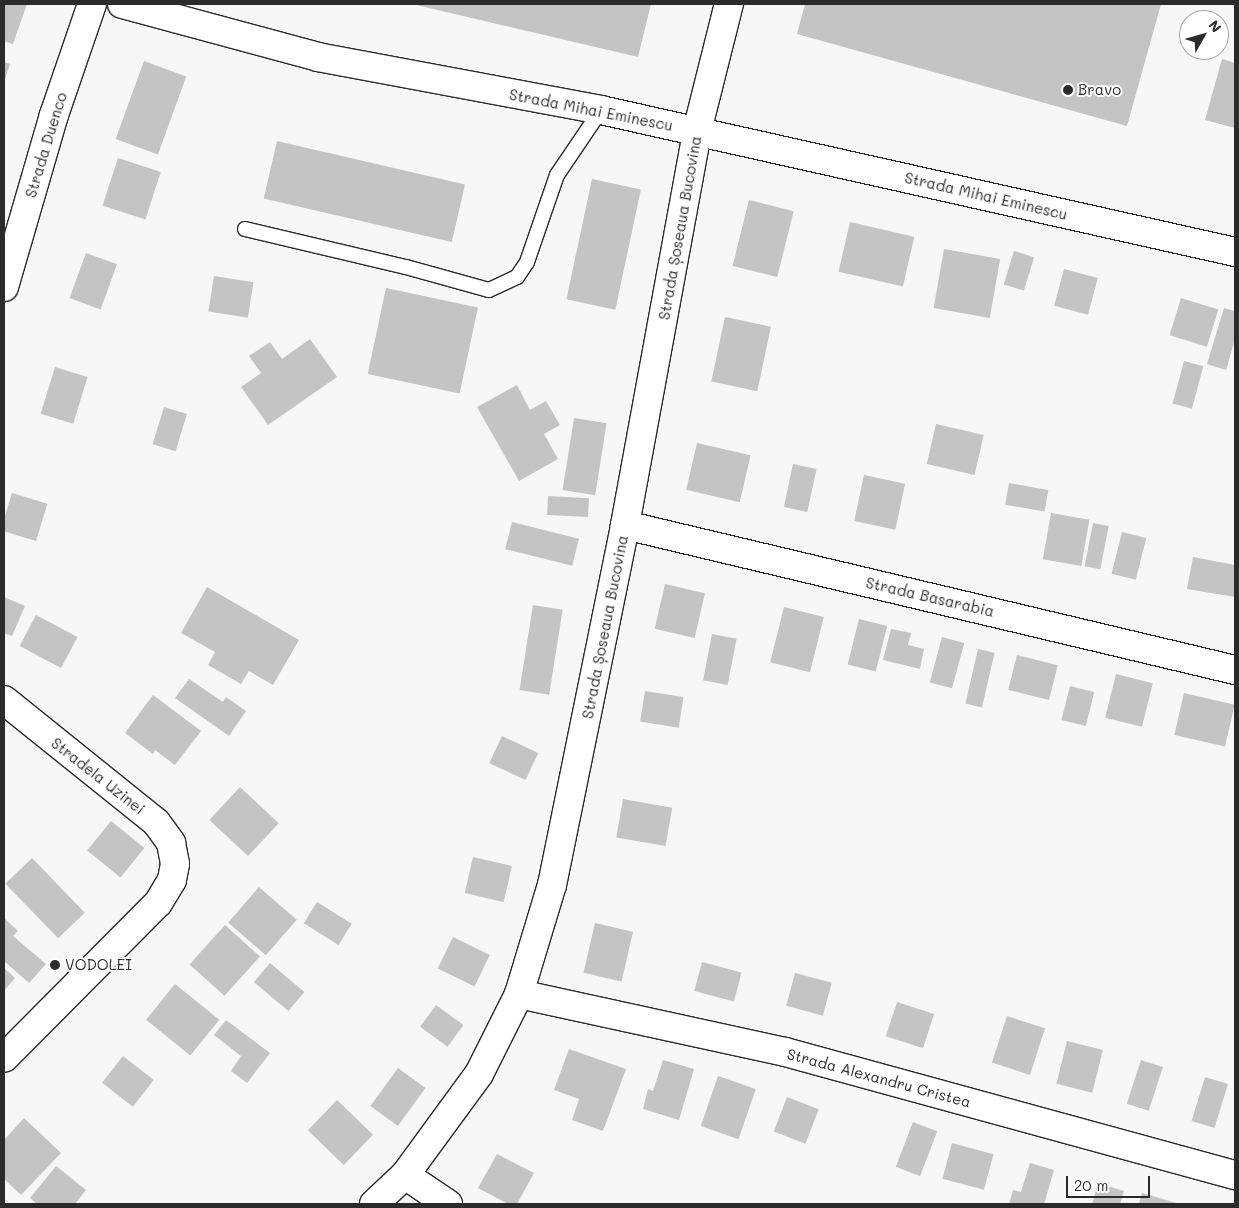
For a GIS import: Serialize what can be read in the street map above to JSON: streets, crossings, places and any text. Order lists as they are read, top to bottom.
{
  "streets": {
    "street": [
      "Strada Mihai Eminescu",
      "Strada Duenco",
      "Strada Șoseaua Bucovina",
      "Strada Basarabia",
      "Stradela Uzinei",
      "Strada Alexandru Cristea"
    ]
  },
  "crossings": [
    ["Strada Mihai Eminescu", "Strada Șoseaua Bucovina"],
    ["Strada Șoseaua Bucovina", "Strada Basarabia"],
    ["Strada Șoseaua Bucovina", "Strada Alexandru Cristea"]
  ],
  "places": ["Bravo", "VODOLEI"],
  "scale_bar": "20 m",
  "north": "top right"
}
